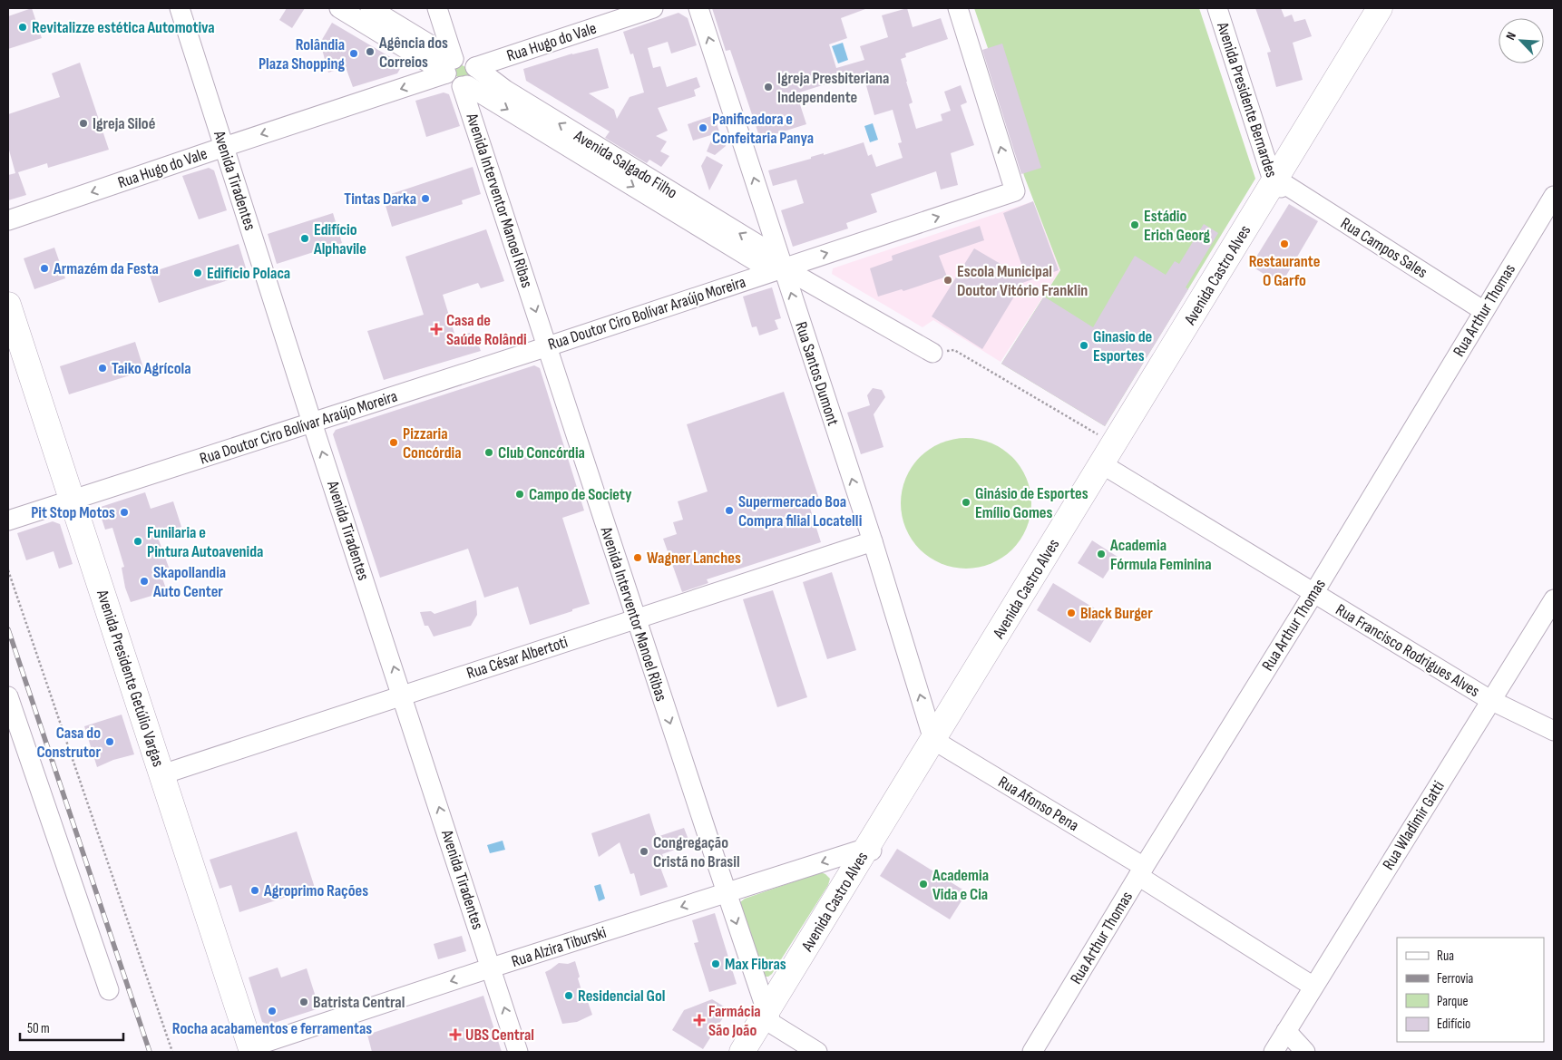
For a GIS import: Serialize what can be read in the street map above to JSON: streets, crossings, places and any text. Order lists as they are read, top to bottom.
{
  "streets": {
    "main road": ["Avenida Castro Alves", "Avenida Presidente Getúlio Vargas"],
    "street": [
      "Rua Hugo do Vale",
      "Avenida Presidente Bernardes",
      "Avenida Salgado Filho",
      "Avenida Tiradentes",
      "Avenida Interventor Manoel Ribas",
      "Rua Campos Sales",
      "Rua Arthur Thomas",
      "Rua Doutor Ciro Bolívar Araújo Moreira",
      "Rua Santos Dumont",
      "Rua Francisco Rodrigues Alves",
      "Rua César Albertoti",
      "Rua Afonso Pena",
      "Rua Wladimir Gatti",
      "Rua Alzira Tiburski"
    ]
  },
  "crossings": [
    ["Rua Hugo do Vale", "Avenida Salgado Filho"],
    ["Rua Hugo do Vale", "Avenida Tiradentes"],
    ["Rua Hugo do Vale", "Avenida Interventor Manoel Ribas"],
    ["Avenida Presidente Bernardes", "Rua Campos Sales"],
    ["Avenida Presidente Bernardes", "Avenida Castro Alves"],
    ["Avenida Salgado Filho", "Avenida Interventor Manoel Ribas"],
    ["Avenida Salgado Filho", "Rua Doutor Ciro Bolívar Araújo Moreira"],
    ["Avenida Salgado Filho", "Rua Santos Dumont"],
    ["Avenida Tiradentes", "Rua Doutor Ciro Bolívar Araújo Moreira"],
    ["Avenida Tiradentes", "Rua César Albertoti"],
    ["Avenida Tiradentes", "Rua Alzira Tiburski"],
    ["Avenida Interventor Manoel Ribas", "Avenida Castro Alves"],
    ["Avenida Interventor Manoel Ribas", "Rua Doutor Ciro Bolívar Araújo Moreira"],
    ["Avenida Interventor Manoel Ribas", "Rua César Albertoti"],
    ["Avenida Interventor Manoel Ribas", "Rua Alzira Tiburski"],
    ["Rua Campos Sales", "Avenida Castro Alves"],
    ["Rua Campos Sales", "Rua Arthur Thomas"],
    ["Avenida Castro Alves", "Rua Santos Dumont"],
    ["Avenida Castro Alves", "Rua Francisco Rodrigues Alves"],
    ["Avenida Castro Alves", "Rua Afonso Pena"],
    ["Avenida Castro Alves", "Rua Alzira Tiburski"],
    ["Rua Arthur Thomas", "Rua Francisco Rodrigues Alves"],
    ["Rua Arthur Thomas", "Rua Afonso Pena"],
    ["Rua Doutor Ciro Bolívar Araújo Moreira", "Rua Santos Dumont"],
    ["Rua Doutor Ciro Bolívar Araújo Moreira", "Avenida Presidente Getúlio Vargas"],
    ["Rua Santos Dumont", "Rua César Albertoti"],
    ["Rua Santos Dumont", "Rua Afonso Pena"],
    ["Rua Francisco Rodrigues Alves", "Rua Wladimir Gatti"],
    ["Rua César Albertoti", "Avenida Presidente Getúlio Vargas"],
    ["Avenida Presidente Getúlio Vargas", "Rua Alzira Tiburski"],
    ["Rua Afonso Pena", "Rua Wladimir Gatti"]
  ],
  "one_way": [
    "Rua Hugo do Vale",
    "Avenida Tiradentes",
    "Avenida Interventor Manoel Ribas",
    "Rua Santos Dumont",
    "Rua Alzira Tiburski"
  ],
  "places": {
    "other": [
      "Revitalizze estética Automotiva",
      "Agência dos Correios",
      "Rolândia Plaza Shopping",
      "Igreja Presbiteriana Independente",
      "Igreja Siloé",
      "Panificadora e Confeitaria Panya",
      "Tintas Darka",
      "Estádio Erich Georg",
      "Edifício Alphavile",
      "Restaurante O Garfo",
      "Armazém da Festa",
      "Edifício Polaca",
      "Escola Municipal Doutor Vitório Franklin",
      "Ginasio de Esportes",
      "Taiko Agrícola",
      "Pizzaria Concórdia",
      "Club Concórdia",
      "Campo de Society",
      "Ginásio de Esportes Emílio Gomes",
      "Supermercado Boa Compra filial Locatelli",
      "Pit Stop Motos",
      "Funilaria e Pintura Autoavenida",
      "Academia Fórmula Feminina",
      "Wagner Lanches",
      "Skapollandia Auto Center",
      "Black Burger",
      "Casa do Construtor",
      "Congregação Cristã no Brasil",
      "Academia Vida e Cia",
      "Agroprimo Rações",
      "Max Fibras",
      "Residencial Gol",
      "Batrista Central",
      "Rocha acabamentos e ferramentas"
    ],
    "health": ["Casa de Saúde Rolândi", "Farmácia São João", "UBS Central"]
  },
  "legend": [
    "Rua",
    "Ferrovia",
    "Parque",
    "Edifício"
  ],
  "scale_bar": "50 m",
  "north": "top left"
}
